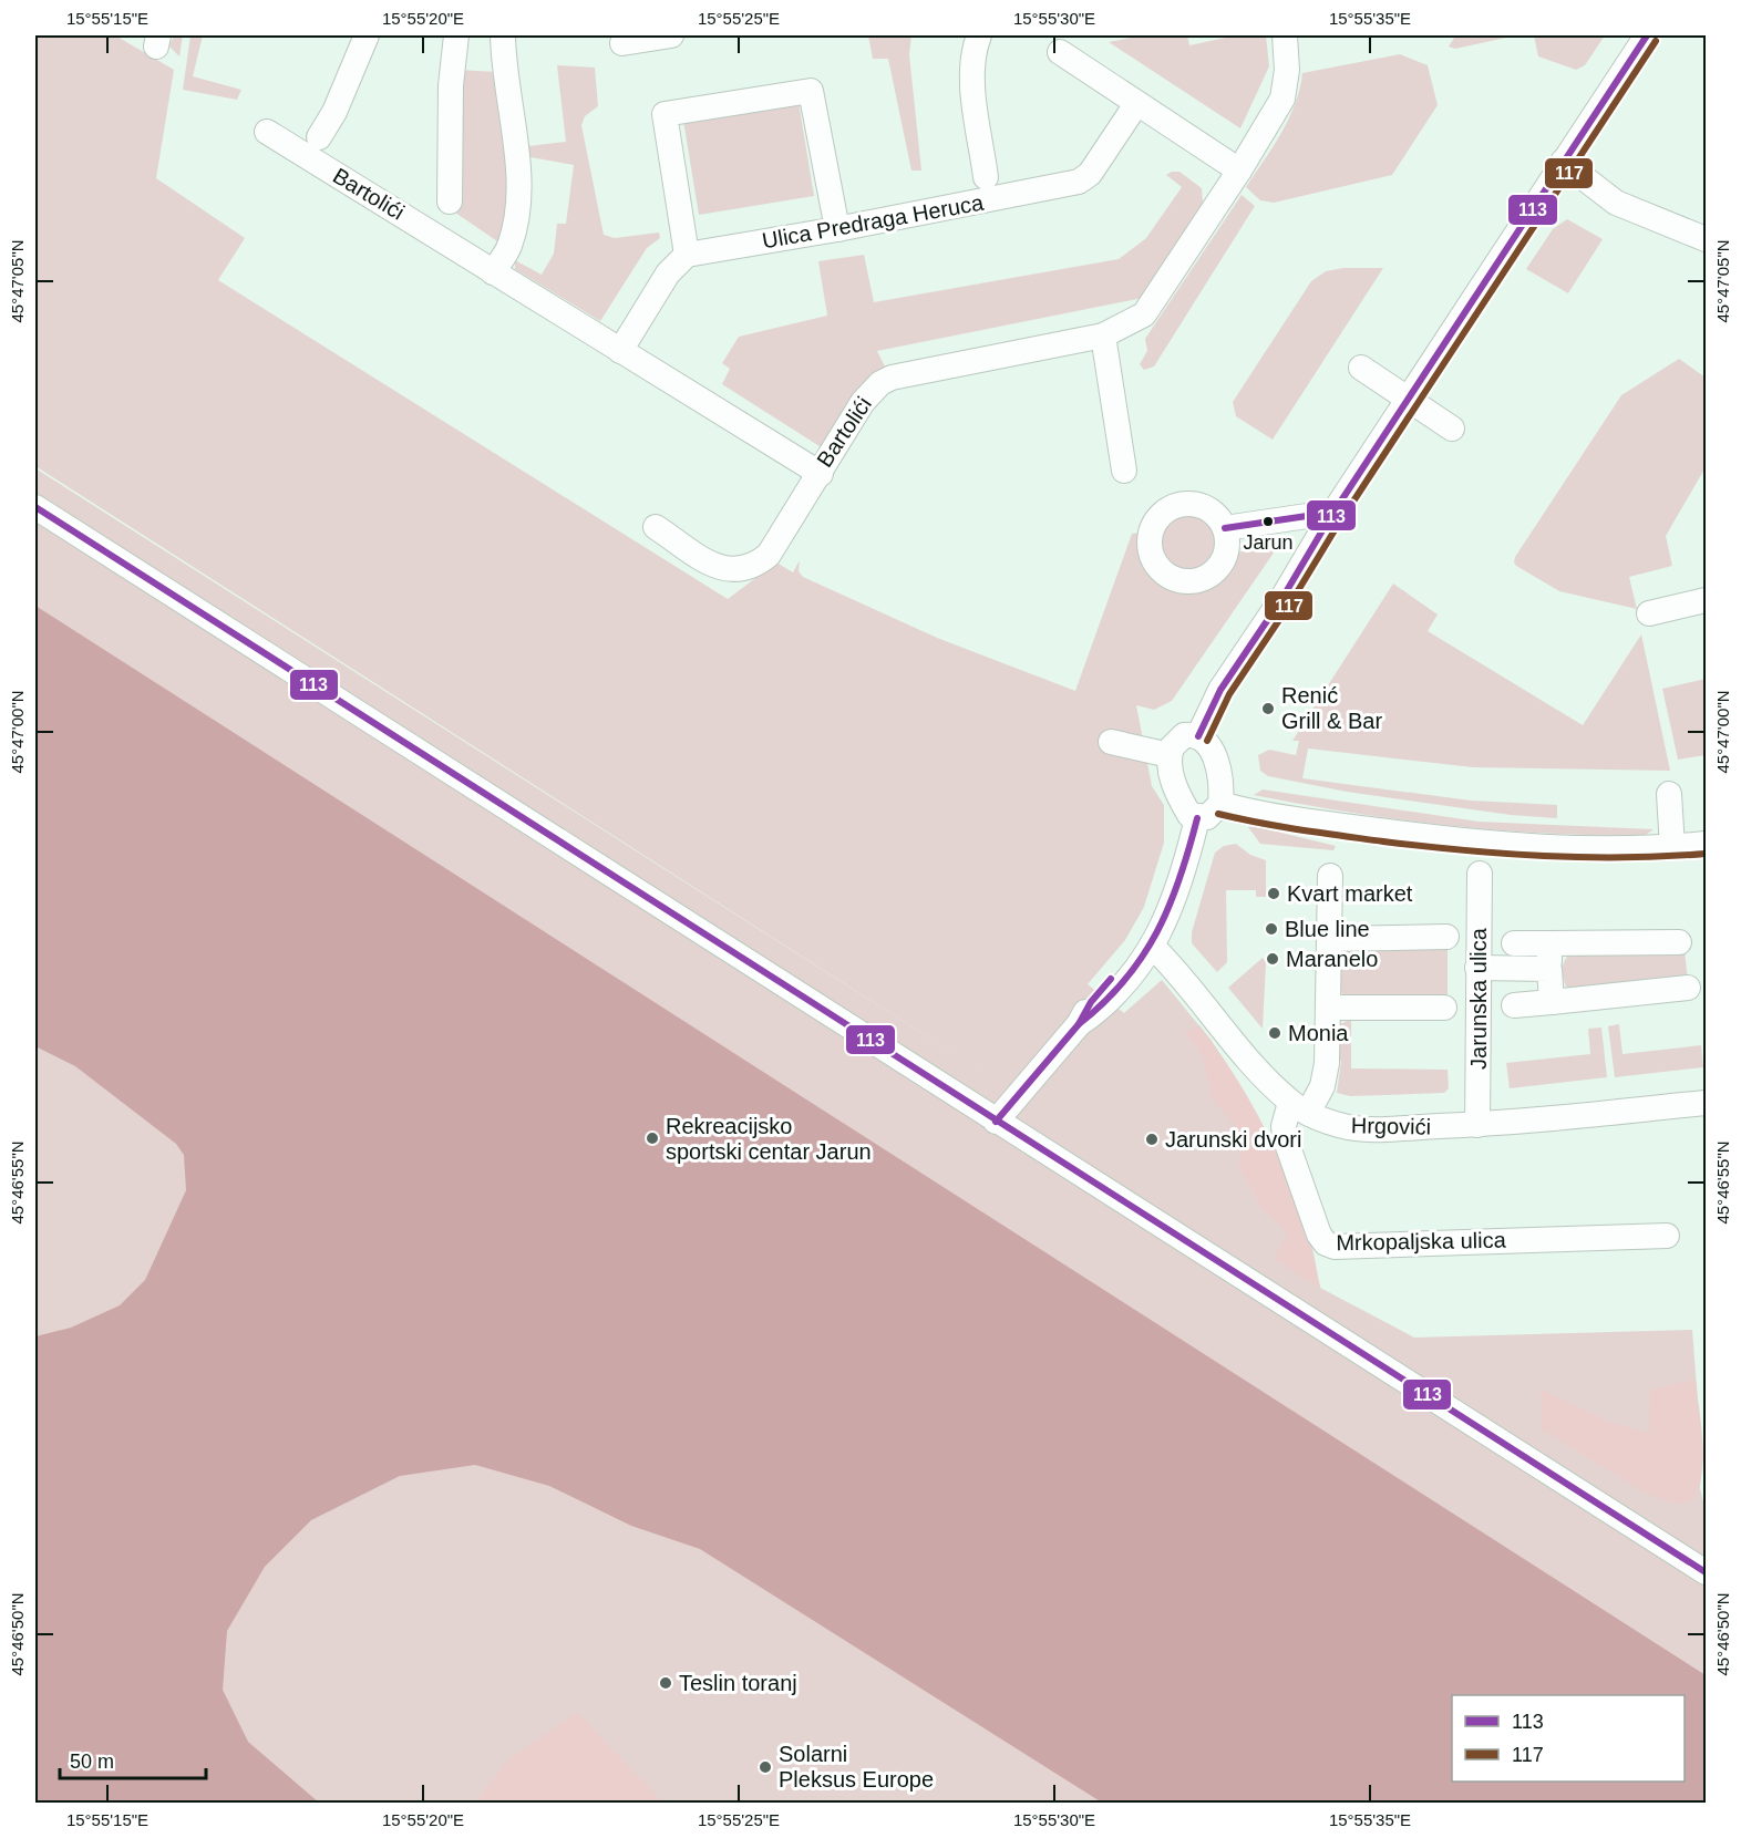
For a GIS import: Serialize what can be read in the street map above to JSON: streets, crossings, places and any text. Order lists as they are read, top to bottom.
{
  "streets": {
    "street": [
      "Bartolići",
      "Ulica Predraga Heruca",
      "Jarunska ulica",
      "Hrgovići",
      "Mrkopaljska ulica"
    ]
  },
  "crossings": [
    ["Jarunska ulica", "Hrgovići"],
    ["Hrgovići", "Mrkopaljska ulica"]
  ],
  "places": [
    "Jarun",
    "Renić Grill & Bar",
    "Kvart market",
    "Blue line",
    "Maranelo",
    "Monia",
    "Rekreacijsko sportski centar Jarun",
    "Jarunski dvori",
    "Teslin toranj",
    "Solarni Pleksus Europe"
  ],
  "lines": ["transit line 113", "transit line 117"],
  "legend": ["113", "117"],
  "scale_bar": "50 m",
  "coordinates": [
    "15°55'15\"E",
    "15°55'20\"E",
    "15°55'25\"E",
    "15°55'30\"E",
    "15°55'35\"E",
    "45°47'05\"N",
    "45°47'00\"N",
    "45°46'55\"N",
    "45°46'50\"N"
  ]
}
